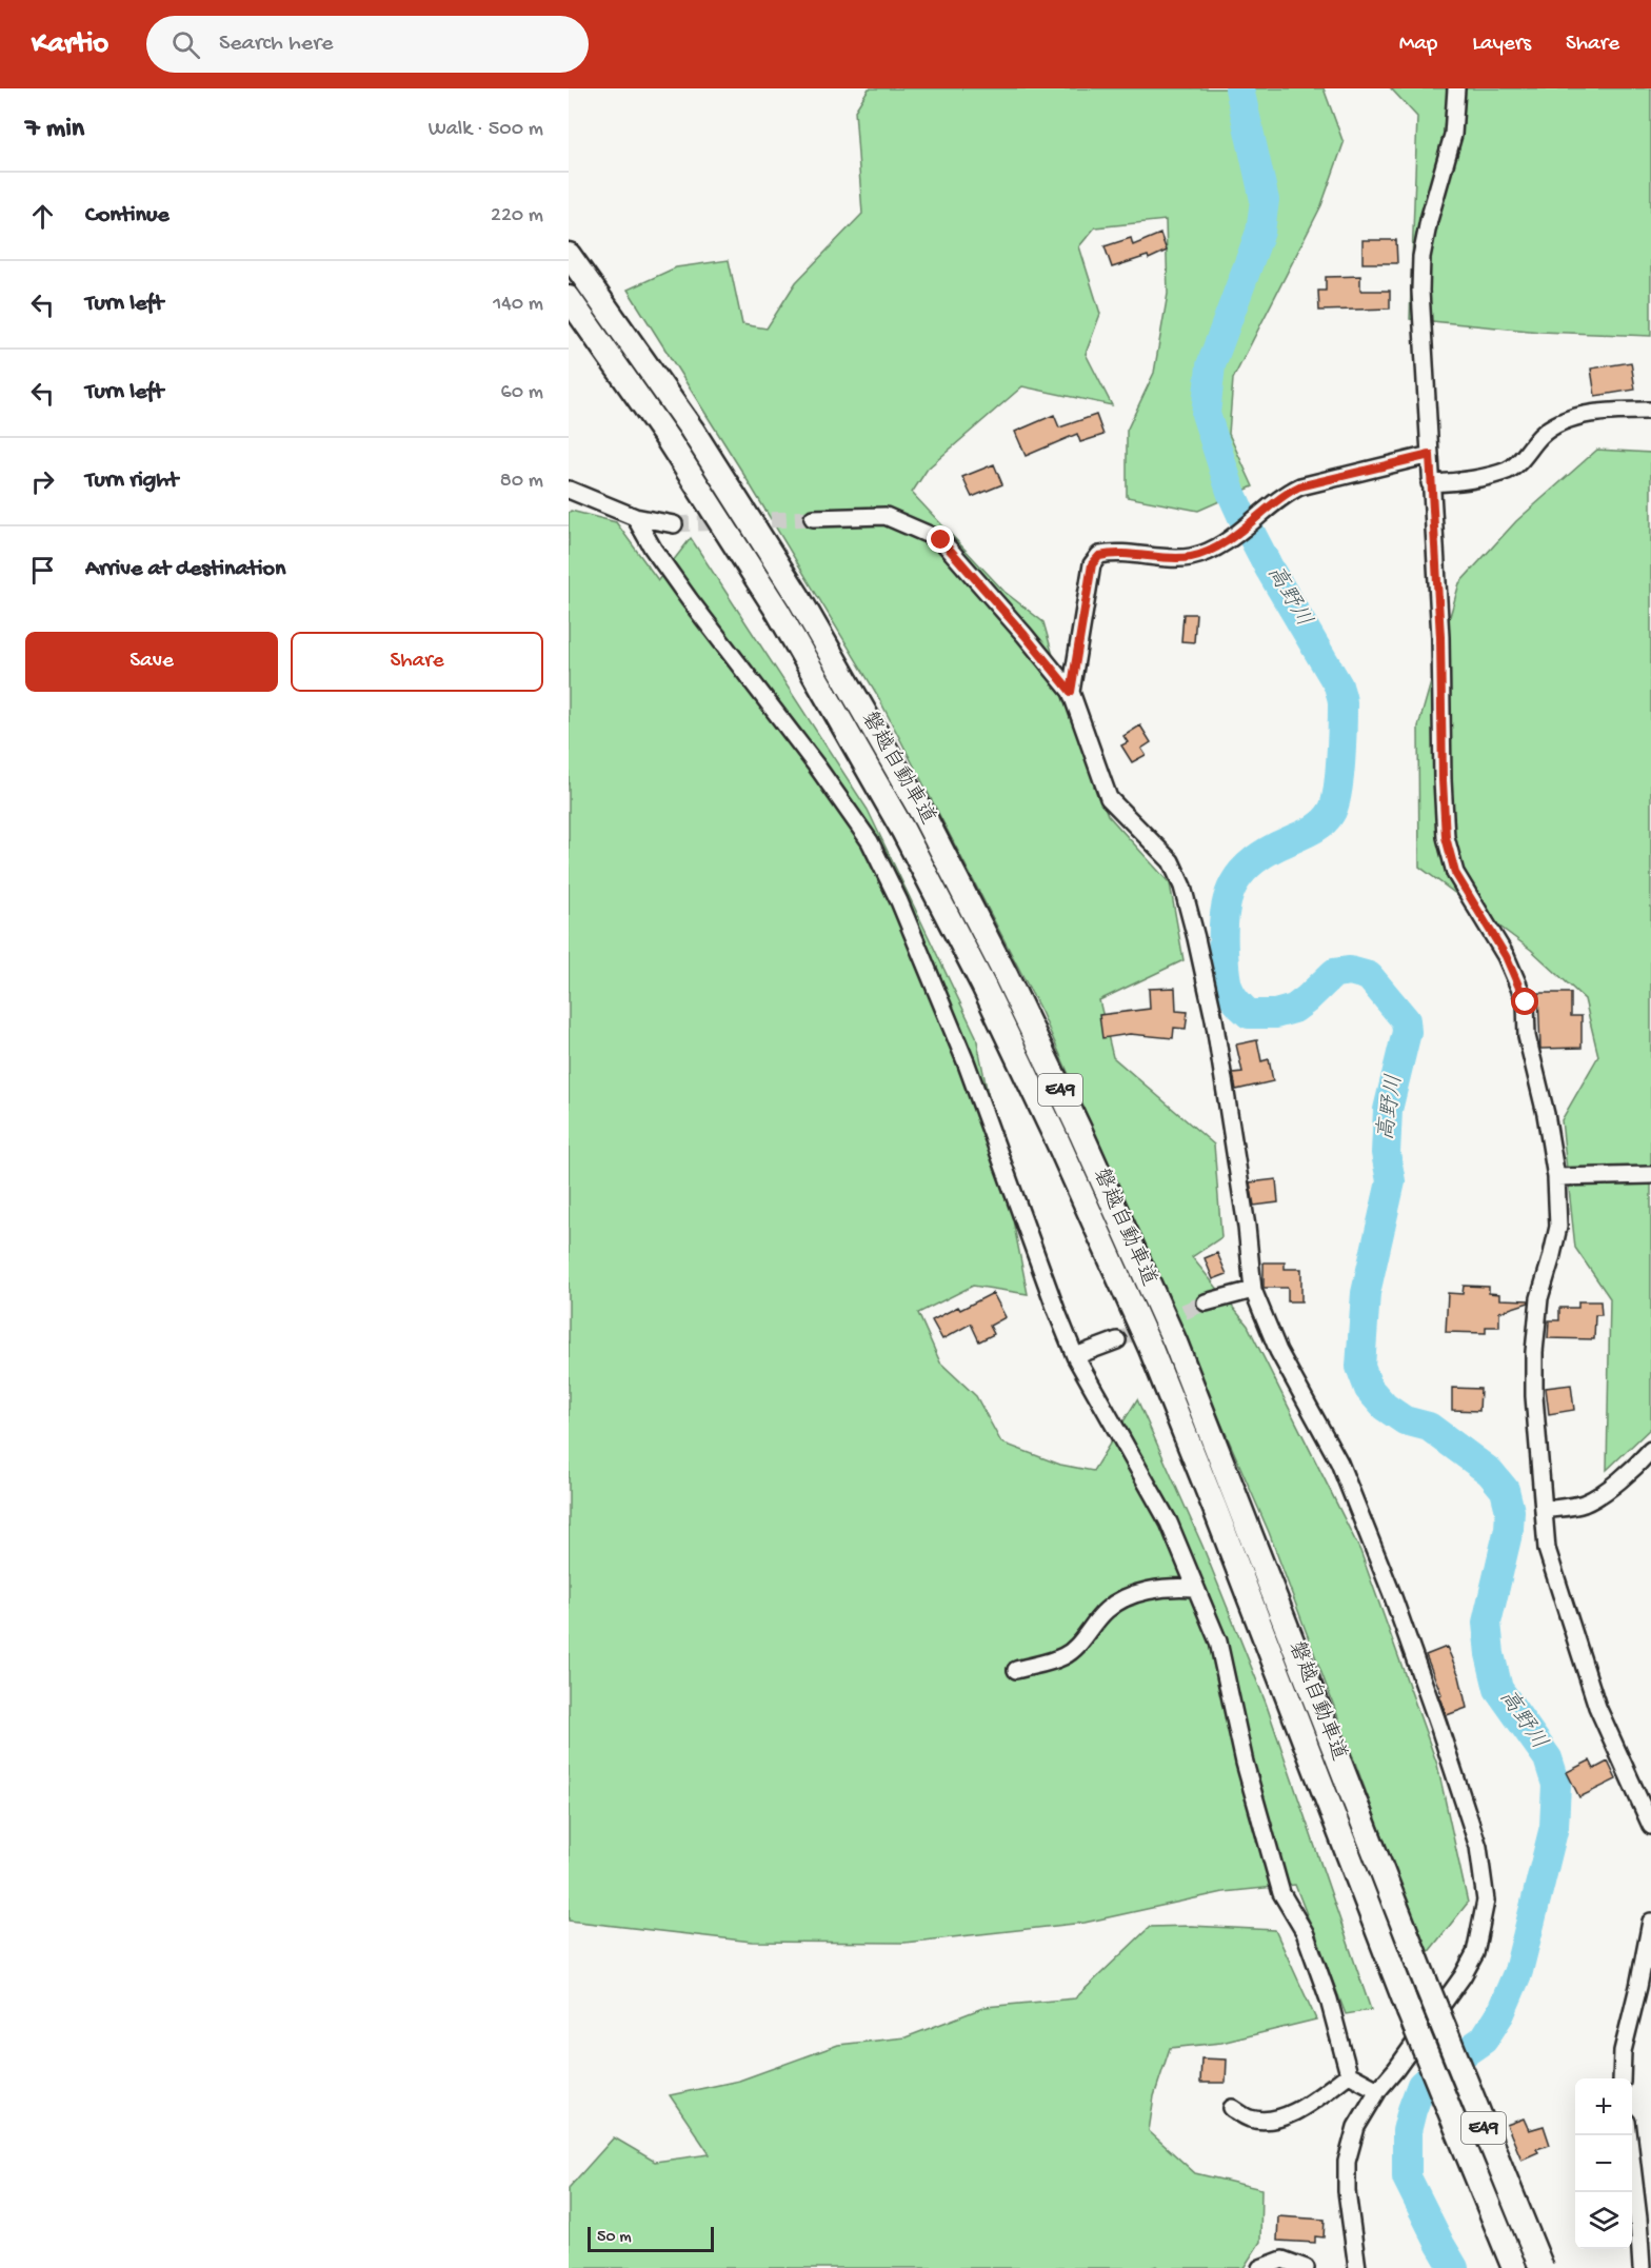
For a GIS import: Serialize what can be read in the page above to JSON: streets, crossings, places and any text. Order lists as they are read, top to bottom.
{
  "streets": {
    "highway": ["磐越自動車道", "E49"]
  },
  "water": ["高野川"],
  "scale_bar": "50 m",
  "page": {
    "header": "Kartio",
    "search": "Search here",
    "nav": ["Map", "Layers", "Share"],
    "heading": ["7 min", "Walk · 500 m"],
    "list": [
      ["Continue", "220 m"],
      ["Turn left", "140 m"],
      ["Turn left", "60 m"],
      ["Turn right", "80 m"],
      "Arrive at destination"
    ],
    "buttons": ["Save", "Share"],
    "map_buttons": ["+", "−"],
    "scale": "50 m"
  }
}
